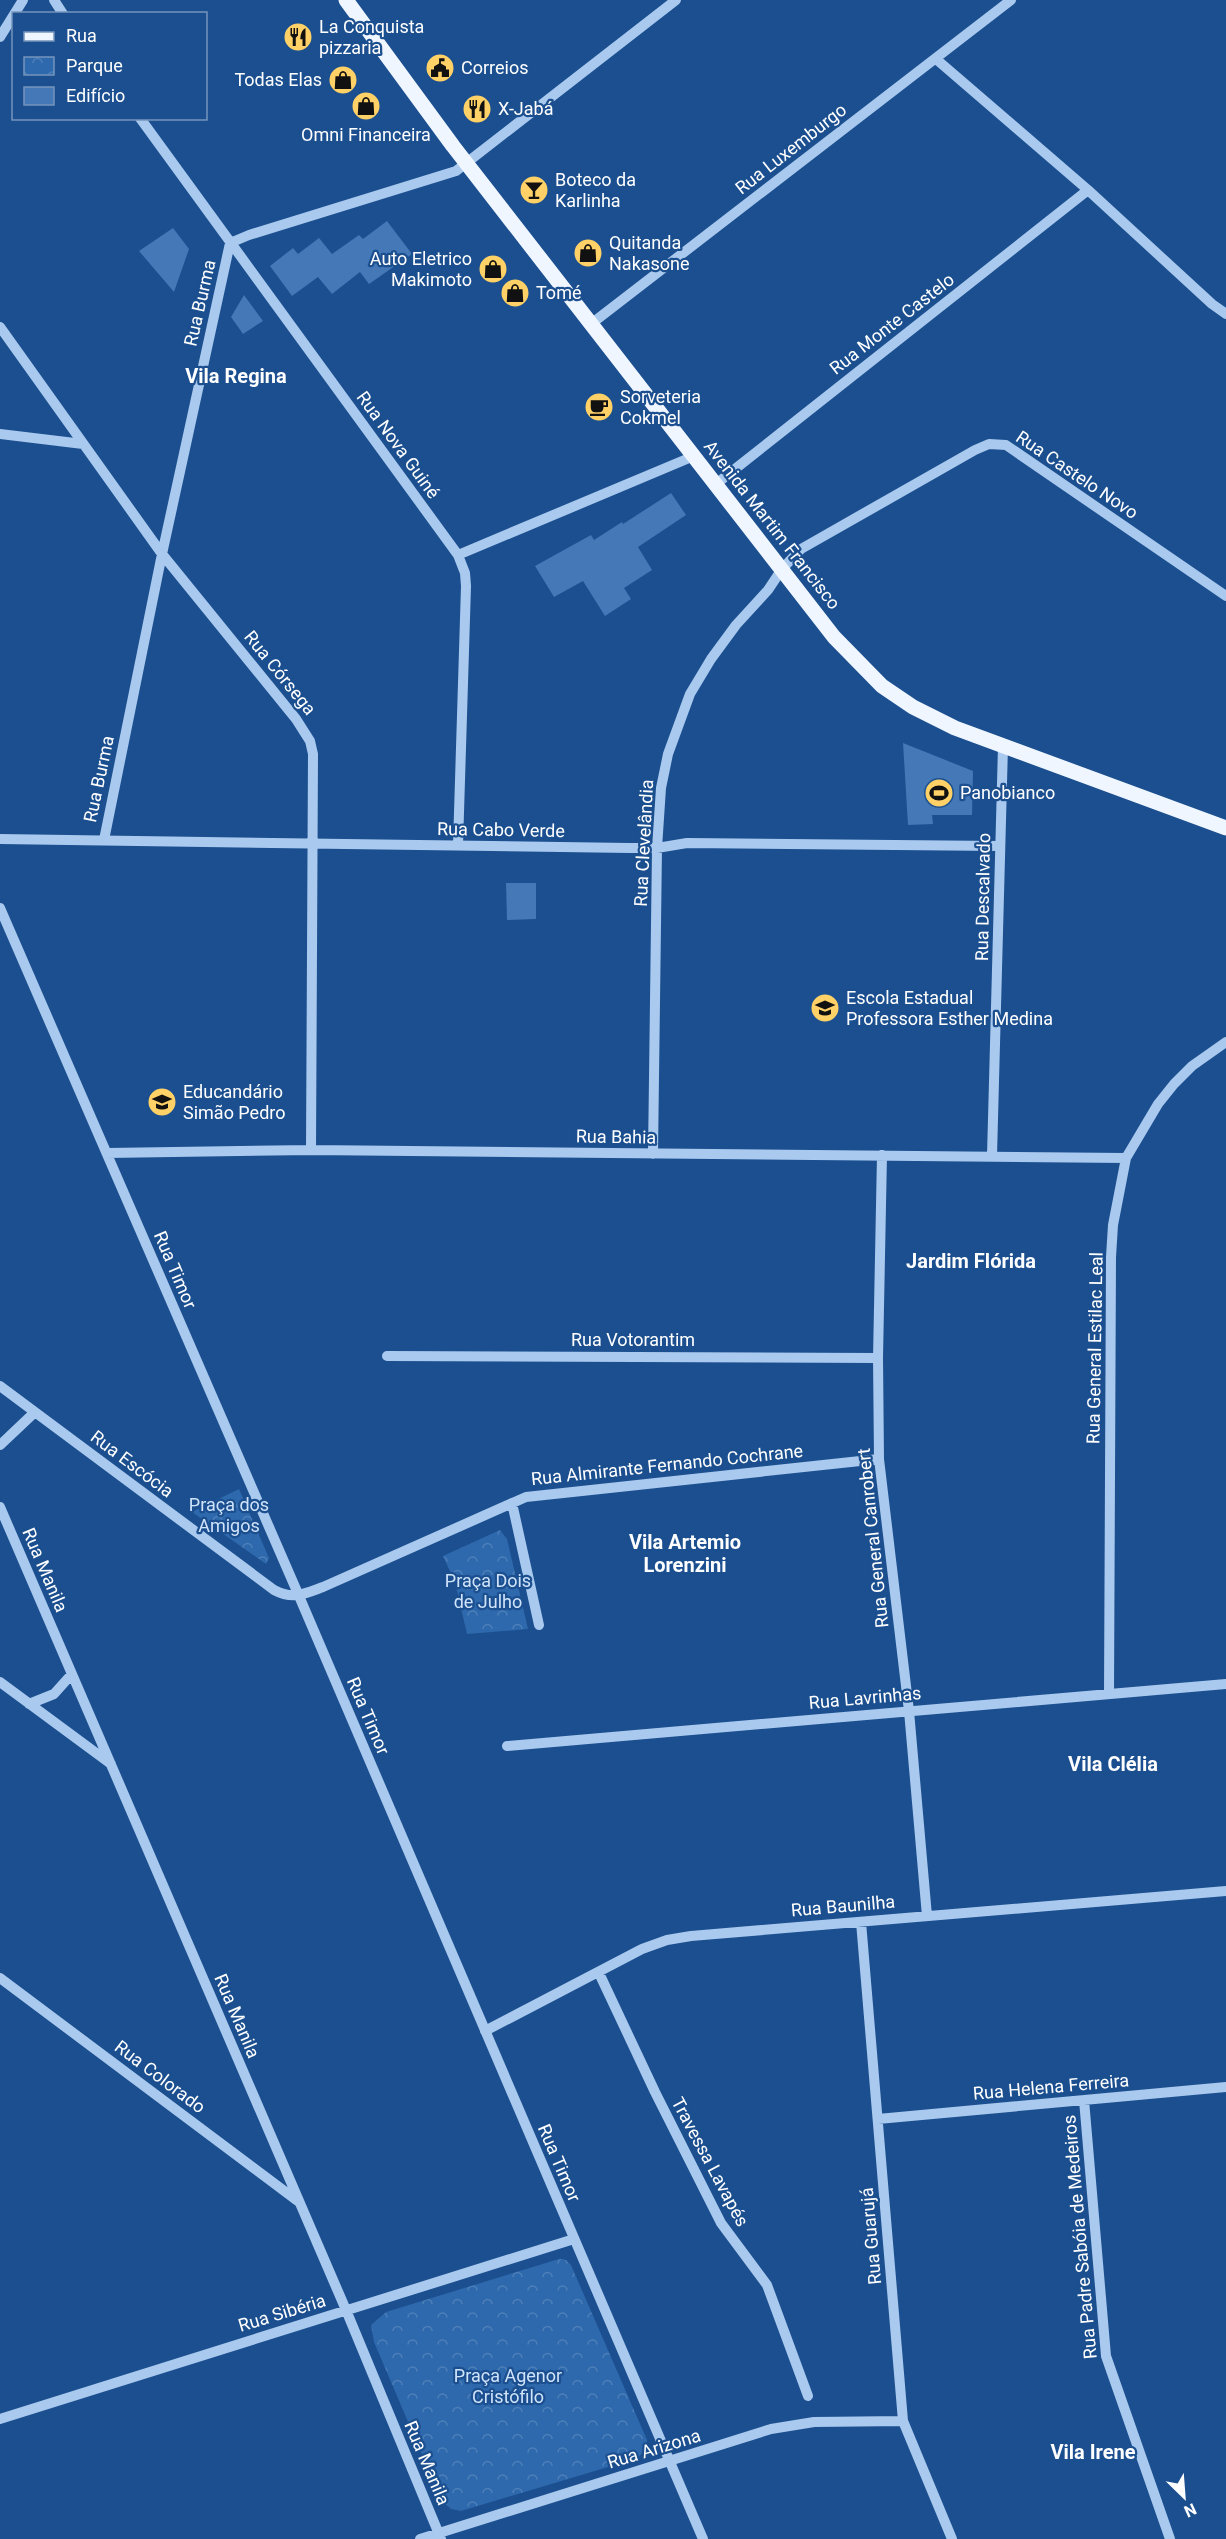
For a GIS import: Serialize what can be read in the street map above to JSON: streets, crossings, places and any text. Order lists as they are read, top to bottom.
{
  "streets": {
    "main road": ["Avenida Martim Francisco"],
    "street": [
      "Rua Luxemburgo",
      "Rua Burma",
      "Rua Monte Castelo",
      "Rua Nova Guiné",
      "Rua Castelo Novo",
      "Rua Córsega",
      "Rua Cabo Verde",
      "Rua Clevelândia",
      "Rua Descalvado",
      "Rua Bahia",
      "Rua Timor",
      "Rua Votorantim",
      "Rua General Estilac Leal",
      "Rua Escócia",
      "Rua Almirante Fernando Cochrane",
      "Rua General Canrobert",
      "Rua Manila",
      "Rua Lavrinhas",
      "Rua Baunilha",
      "Rua Colorado",
      "Rua Helena Ferreira",
      "Travessa Lavapés",
      "Rua Guarujá",
      "Rua Padre Sabóia de Medeiros",
      "Rua Sibéria",
      "Rua Arizona"
    ]
  },
  "crossings": [
    ["Rua Luxemburgo", "Avenida Martim Francisco"],
    ["Rua Burma", "Rua Nova Guiné"],
    ["Rua Burma", "Avenida Martim Francisco"],
    ["Rua Burma", "Rua Córsega"],
    ["Rua Burma", "Rua Cabo Verde"],
    ["Rua Monte Castelo", "Avenida Martim Francisco"],
    ["Rua Nova Guiné", "Rua Cabo Verde"],
    ["Rua Castelo Novo", "Avenida Martim Francisco"],
    ["Rua Castelo Novo", "Rua Clevelândia"],
    ["Avenida Martim Francisco", "Rua Clevelândia"],
    ["Avenida Martim Francisco", "Rua Descalvado"],
    ["Rua Córsega", "Rua Cabo Verde"],
    ["Rua Córsega", "Rua Bahia"],
    ["Rua Cabo Verde", "Rua Clevelândia"],
    ["Rua Cabo Verde", "Rua Descalvado"],
    ["Rua Clevelândia", "Rua Bahia"],
    ["Rua Descalvado", "Rua Bahia"],
    ["Rua Bahia", "Rua Timor"],
    ["Rua Bahia", "Rua General Estilac Leal"],
    ["Rua Bahia", "Rua General Canrobert"],
    ["Rua Timor", "Rua Escócia"],
    ["Rua Timor", "Rua Almirante Fernando Cochrane"],
    ["Rua Timor", "Rua Baunilha"],
    ["Rua Timor", "Rua Sibéria"],
    ["Rua Timor", "Rua Arizona"],
    ["Rua Votorantim", "Rua General Canrobert"],
    ["Rua General Estilac Leal", "Rua Lavrinhas"],
    ["Rua Escócia", "Rua Almirante Fernando Cochrane"],
    ["Rua Almirante Fernando Cochrane", "Rua General Canrobert"],
    ["Rua General Canrobert", "Rua Lavrinhas"],
    ["Rua General Canrobert", "Rua Baunilha"],
    ["Rua Manila", "Rua Colorado"],
    ["Rua Manila", "Rua Sibéria"],
    ["Rua Manila", "Rua Arizona"],
    ["Rua Baunilha", "Travessa Lavapés"],
    ["Rua Baunilha", "Rua Guarujá"],
    ["Rua Helena Ferreira", "Rua Guarujá"],
    ["Rua Helena Ferreira", "Rua Padre Sabóia de Medeiros"],
    ["Rua Guarujá", "Rua Arizona"]
  ],
  "districts": [
    "Vila Regina",
    "Jardim Flórida",
    "Vila Artemio Lorenzini",
    "Vila Clélia",
    "Vila Irene"
  ],
  "parks": ["Praça dos Amigos", "Praça Dois de Julho", "Praça Agenor Cristófilo"],
  "places": {
    "restaurant": ["La Conquista pizzaria", "X-Jabá"],
    "public building": ["Correios"],
    "shop": [
      "Todas Elas",
      "Omni Financeira",
      "Quitanda Nakasone",
      "Auto Eletrico Makimoto",
      "Tomé"
    ],
    "bar": ["Boteco da Karlinha"],
    "cafe": ["Sorveteria Cokmel"],
    "sports": ["Panobianco"],
    "school or university": ["Escola Estadual Professora Esther Medina", "Educandário Simão Pedro"]
  },
  "legend": ["Rua", "Parque", "Edifício"],
  "north": "bottom right"
}
